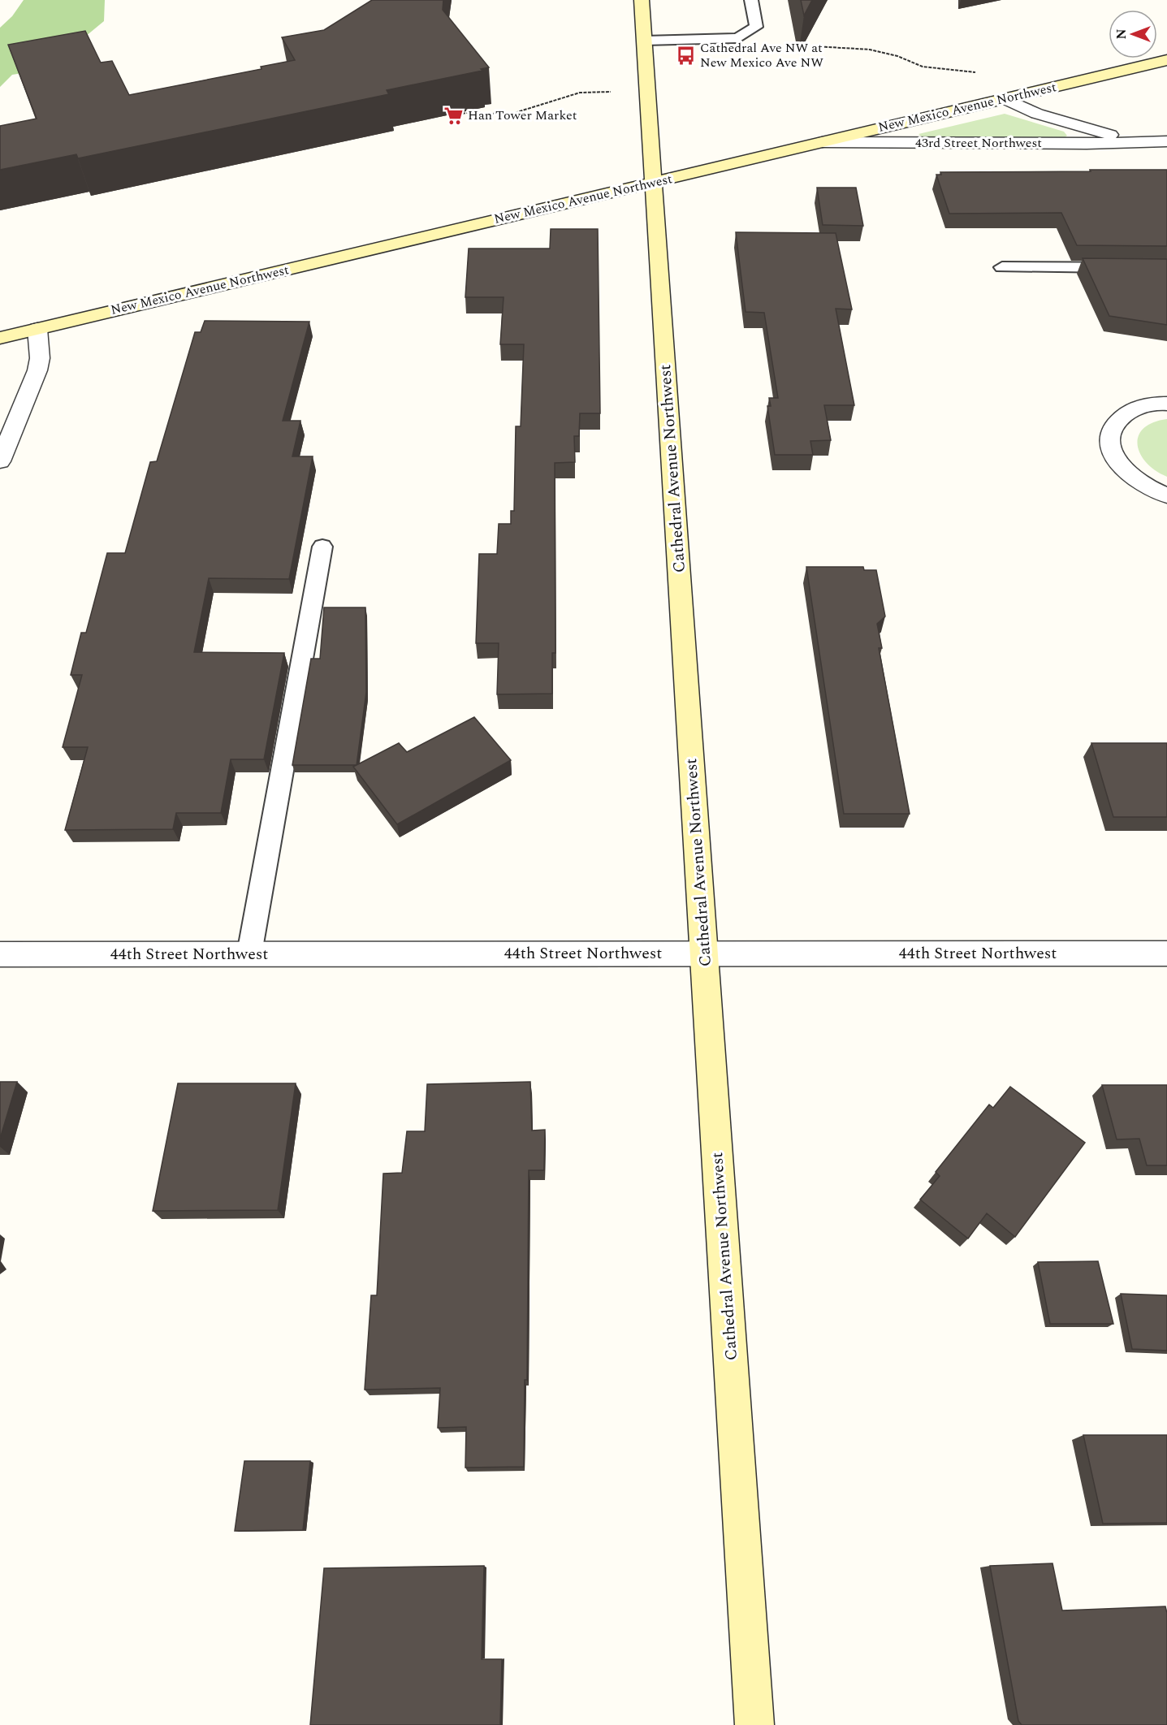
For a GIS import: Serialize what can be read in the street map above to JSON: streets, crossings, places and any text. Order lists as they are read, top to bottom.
{
  "streets": {
    "street": [
      "New Mexico Avenue Northwest",
      "43rd Street Northwest",
      "Cathedral Avenue Northwest",
      "44th Street Northwest"
    ]
  },
  "crossings": [
    ["New Mexico Avenue Northwest", "43rd Street Northwest"],
    ["New Mexico Avenue Northwest", "Cathedral Avenue Northwest"],
    ["Cathedral Avenue Northwest", "44th Street Northwest"]
  ],
  "places": {
    "bus stop": ["Cathedral Ave NW at New Mexico Ave NW"],
    "supermarket": ["Han Tower Market"]
  },
  "north": "left"
}
